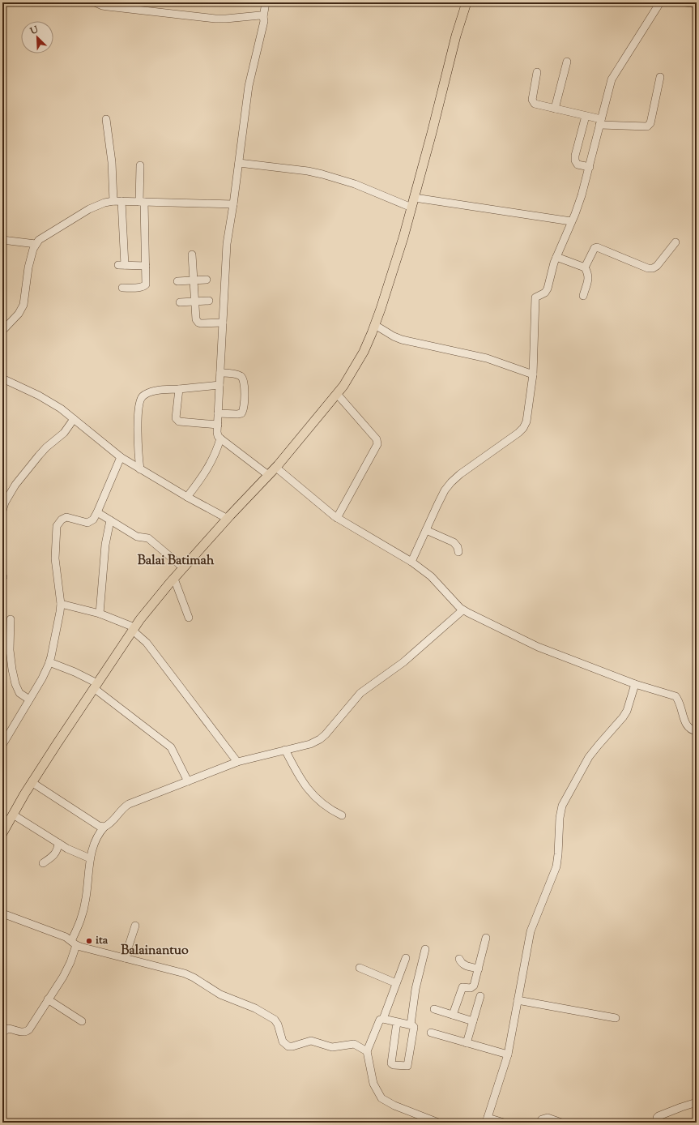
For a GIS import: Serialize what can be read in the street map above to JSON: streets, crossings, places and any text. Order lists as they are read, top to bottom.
{
  "districts": ["Balai Batimah", "Balainantuo"],
  "places": ["ita"],
  "north": "top left"
}
